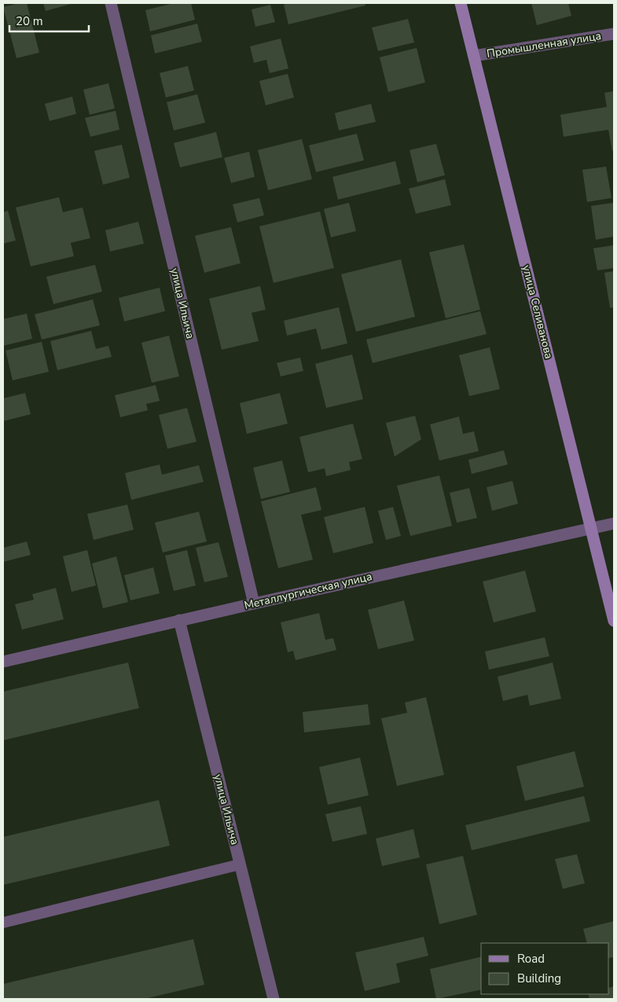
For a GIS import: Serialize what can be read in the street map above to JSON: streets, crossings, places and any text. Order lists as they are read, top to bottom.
{
  "streets": {
    "street": [
      "Промышленная улица",
      "улица Ильича",
      "улица Селиванова",
      "Металлургическая улица"
    ]
  },
  "crossings": [
    ["Промышленная улица", "улица Селиванова"],
    ["улица Ильича", "Металлургическая улица"],
    ["улица Селиванова", "Металлургическая улица"]
  ],
  "legend": ["Road", "Building"],
  "scale_bar": "20 m"
}
